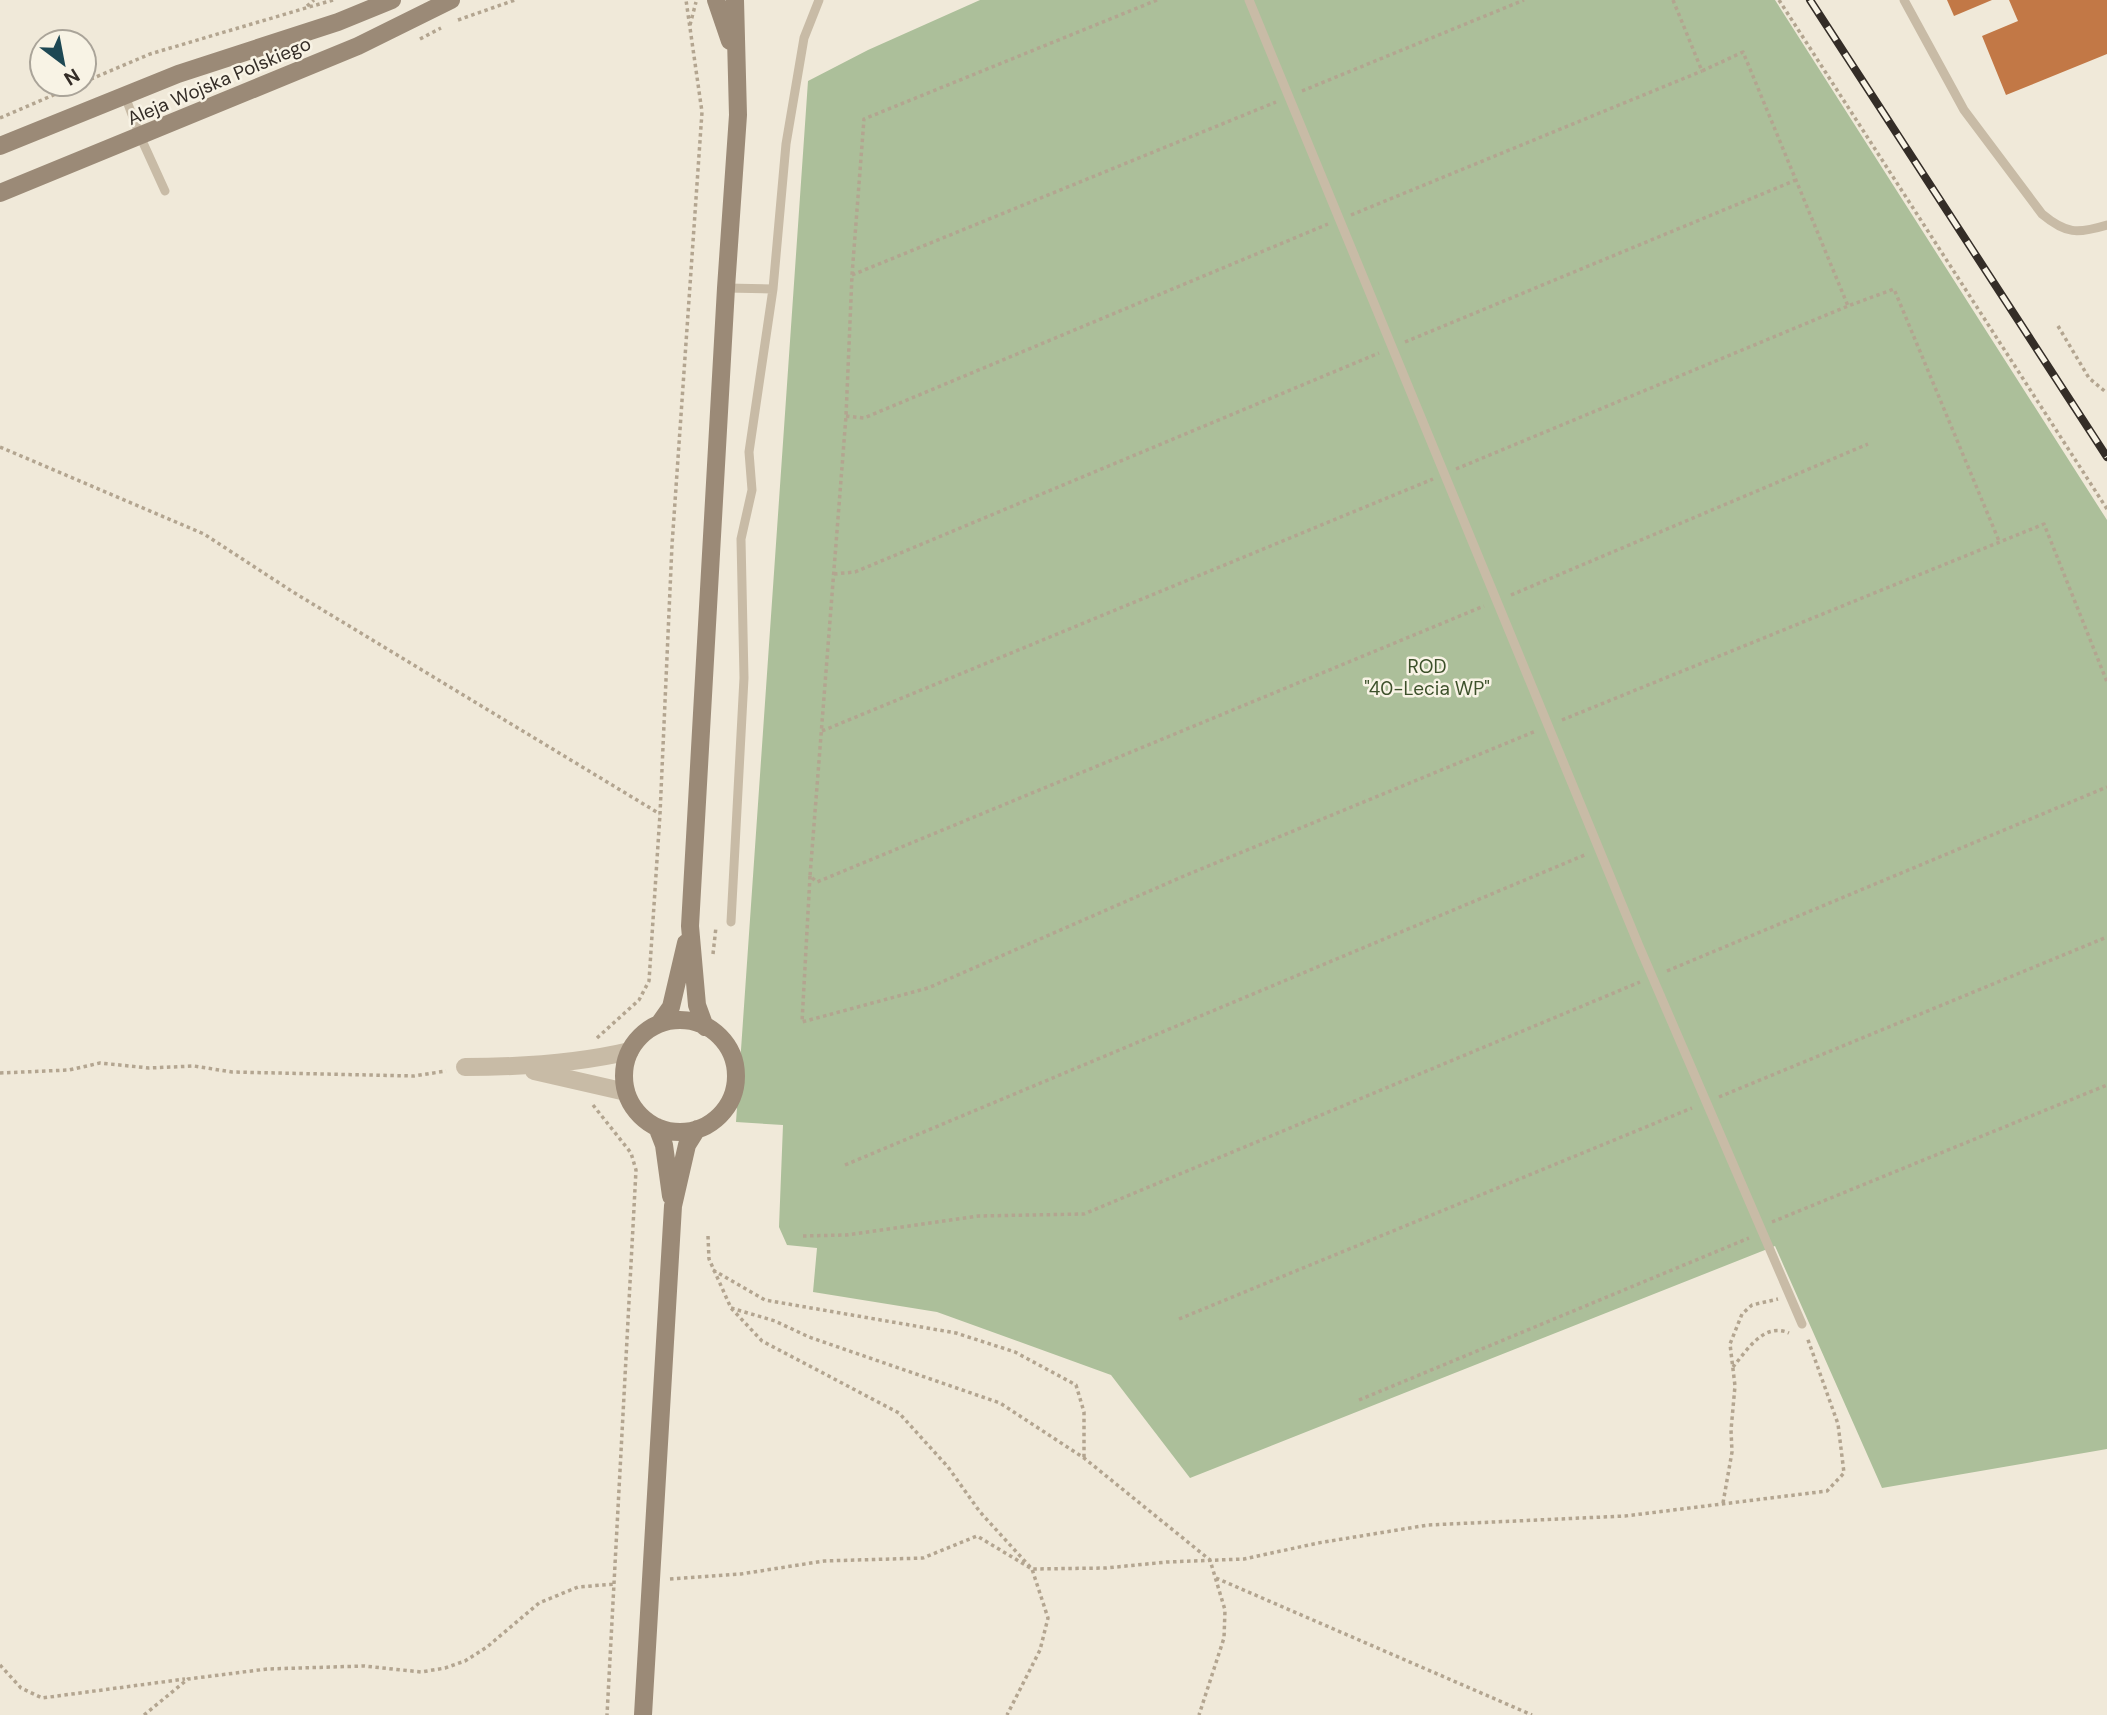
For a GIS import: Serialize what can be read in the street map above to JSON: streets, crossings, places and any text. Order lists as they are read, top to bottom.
{
  "streets": {
    "street": ["Aleja Wojska Polskiego"]
  },
  "parks": ["ROD \"40-Lecia WP\""],
  "north": "bottom right"
}
